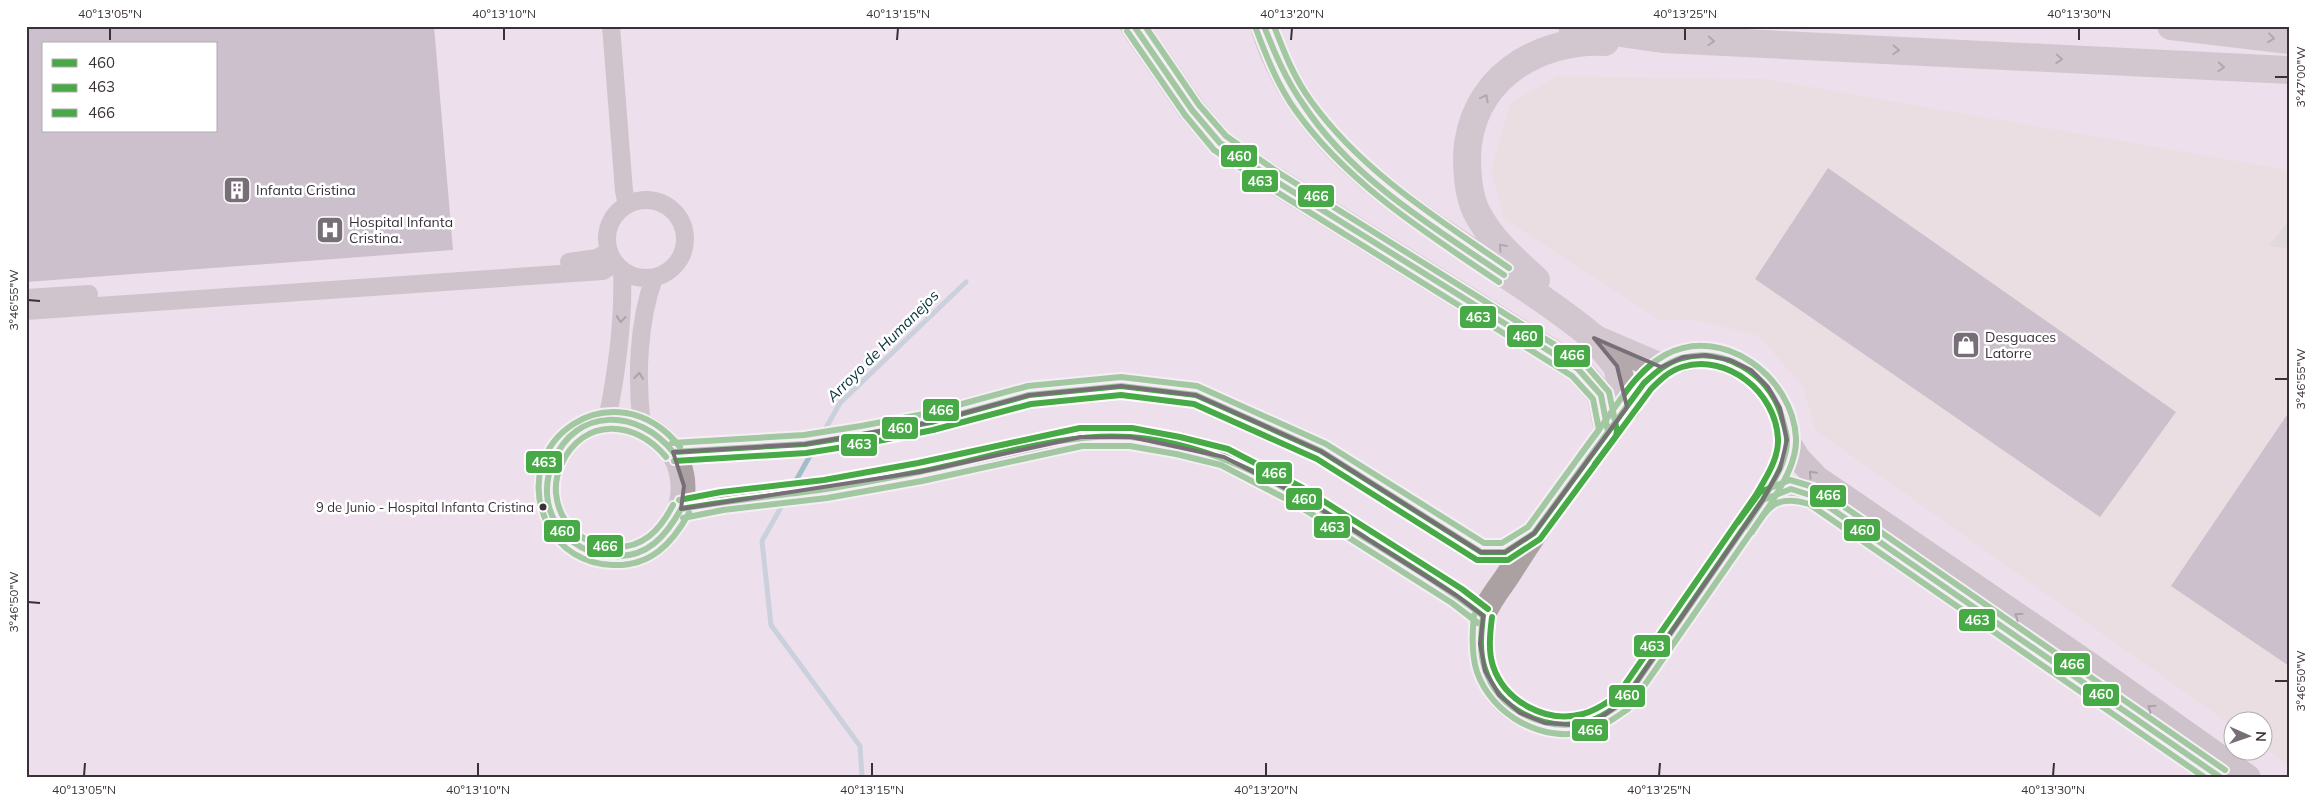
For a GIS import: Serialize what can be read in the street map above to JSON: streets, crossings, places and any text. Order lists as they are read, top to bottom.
{
  "water": ["Arroyo de Humanejos"],
  "places": {
    "building": ["Infanta Cristina"],
    "hospital": ["Hospital Infanta Cristina."],
    "shop": ["Desguaces Latorre"],
    "other": ["9 de Junio - Hospital Infanta Cristina"]
  },
  "lines": ["transit line 460", "transit line 466", "transit line 463"],
  "legend": ["460", "463", "466"],
  "north": "right",
  "coordinates": [
    "40°13'05\"N",
    "40°13'10\"N",
    "40°13'15\"N",
    "40°13'20\"N",
    "40°13'25\"N",
    "40°13'30\"N",
    "3°47'00\"W",
    "3°46'55\"W",
    "3°46'50\"W"
  ]
}
